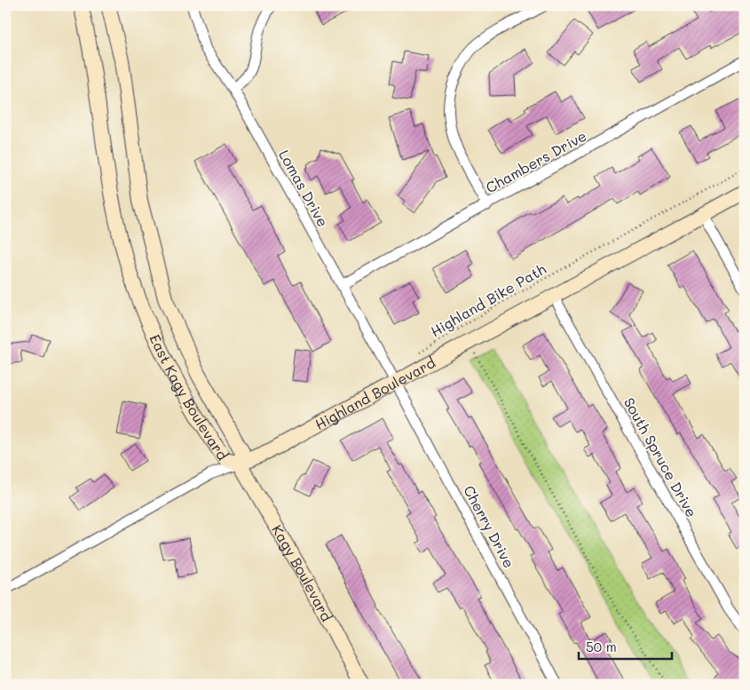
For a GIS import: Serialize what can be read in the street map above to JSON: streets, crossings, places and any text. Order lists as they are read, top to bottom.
{
  "streets": {
    "main road": ["Highland Boulevard", "East Kagy Boulevard", "Kagy Boulevard"],
    "street": [
      "Chambers Drive",
      "Lomas Drive",
      "South Spruce Drive",
      "Cherry Drive"
    ],
    "path": ["Highland Bike Path"]
  },
  "crossings": [
    ["Chambers Drive", "Lomas Drive"],
    ["Lomas Drive", "Highland Boulevard"],
    ["Lomas Drive", "Cherry Drive"],
    ["Highland Boulevard", "East Kagy Boulevard"],
    ["Highland Boulevard", "South Spruce Drive"],
    ["Highland Boulevard", "Cherry Drive"],
    ["Highland Boulevard", "Kagy Boulevard"],
    ["East Kagy Boulevard", "Kagy Boulevard"]
  ],
  "scale_bar": "50 m"
}
